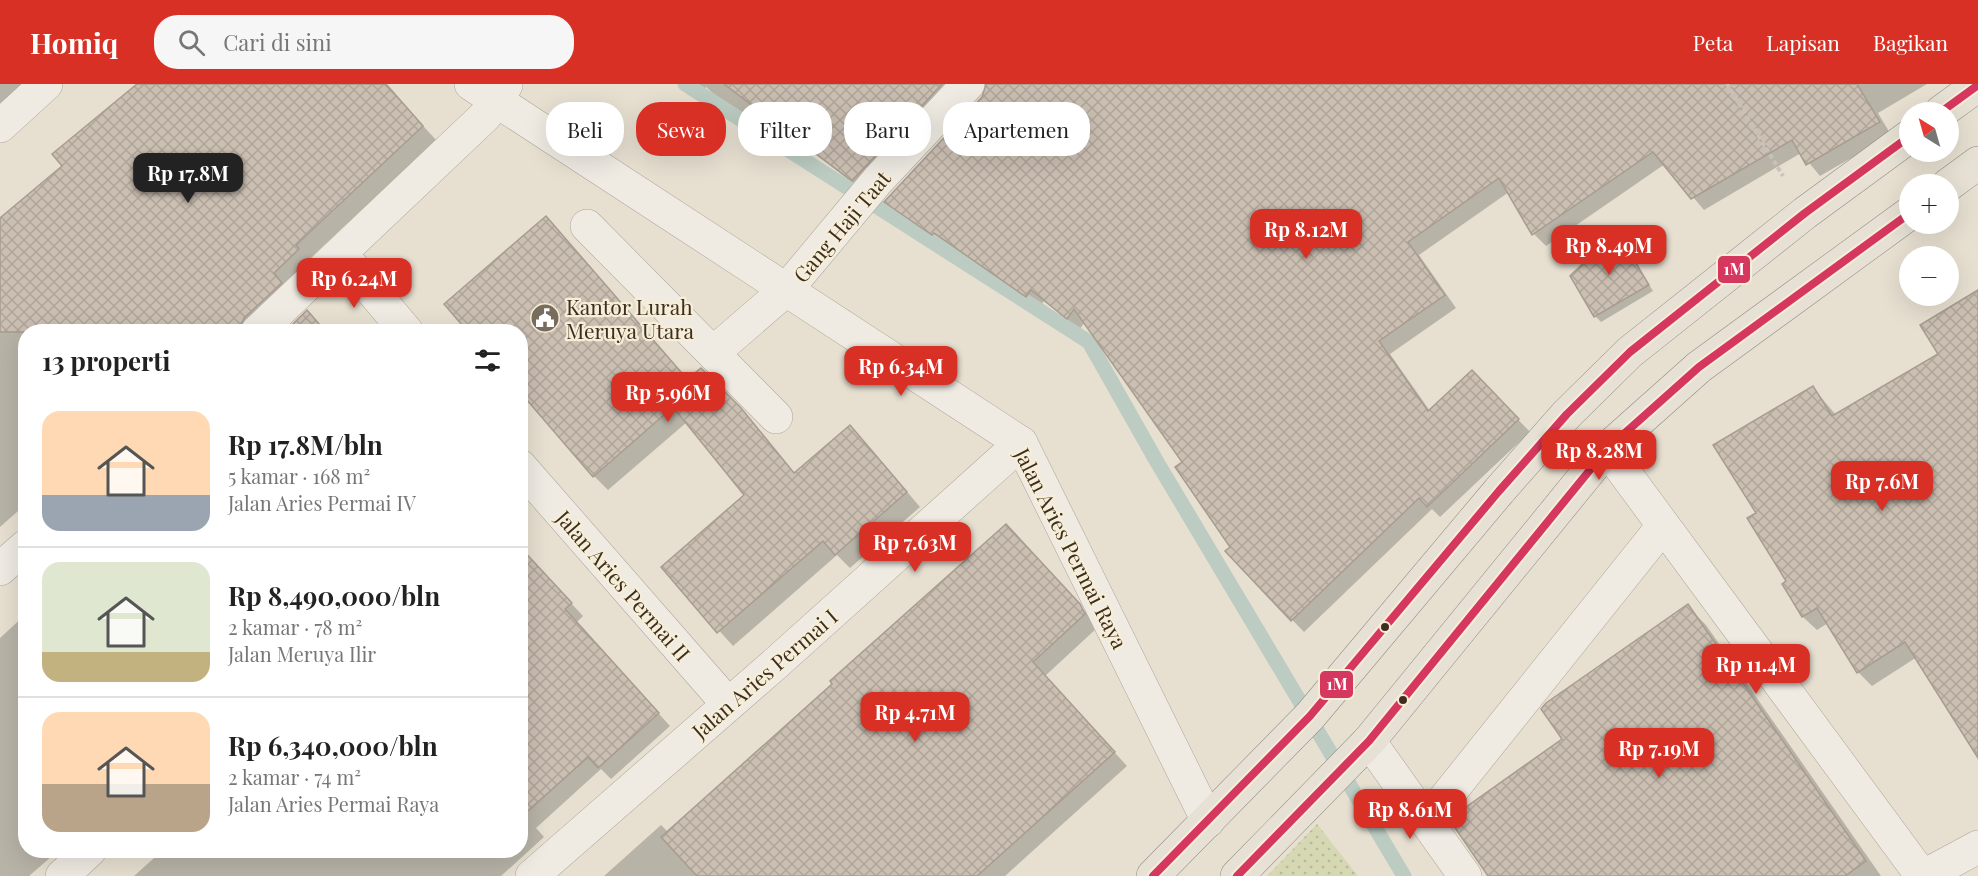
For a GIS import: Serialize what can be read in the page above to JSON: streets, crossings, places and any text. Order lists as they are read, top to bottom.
{
  "streets": {
    "street": [
      "Gang Haji Taat",
      "Jalan Aries Permai Raya",
      "Jalan Aries Permai II",
      "Jalan Aries Permai I"
    ]
  },
  "crossings": [
    ["Gang Haji Taat", "Jalan Aries Permai Raya"],
    ["Jalan Aries Permai Raya", "Jalan Aries Permai I"],
    ["Jalan Aries Permai II", "Jalan Aries Permai I"]
  ],
  "places": {
    "public building": ["Kantor Lurah Meruya Utara"]
  },
  "lines": ["transit line 1M"],
  "north": "top left",
  "page": {
    "header": "Homiq",
    "search": "Cari di sini",
    "nav": ["Peta", "Lapisan", "Bagikan"],
    "map_buttons": ["+", "−"],
    "chip": [
      "Beli",
      "Sewa",
      "Filter",
      "Baru",
      "Apartemen"
    ],
    "price": [
      "Rp 17.8M",
      "Rp 8.12M",
      "Rp 8.49M",
      "Rp 6.24M",
      "Rp 6.34M",
      "Rp 5.96M",
      "Rp 8.28M",
      "Rp 7.6M",
      "Rp 7.63M",
      "Rp 11.4M",
      "Rp 4.71M",
      "Rp 7.19M",
      "Rp 8.61M"
    ],
    "heading": "13 properti",
    "list": [
      {
        "name": "Rp 17.8M/bln",
        "note": "5 kamar · 168 m² · Jalan Aries Permai IV"
      },
      {
        "name": "Rp 8,490,000/bln",
        "note": "2 kamar · 78 m² · Jalan Meruya Ilir"
      },
      {
        "name": "Rp 6,340,000/bln",
        "note": "2 kamar · 74 m² · Jalan Aries Permai Raya"
      }
    ]
  }
}
